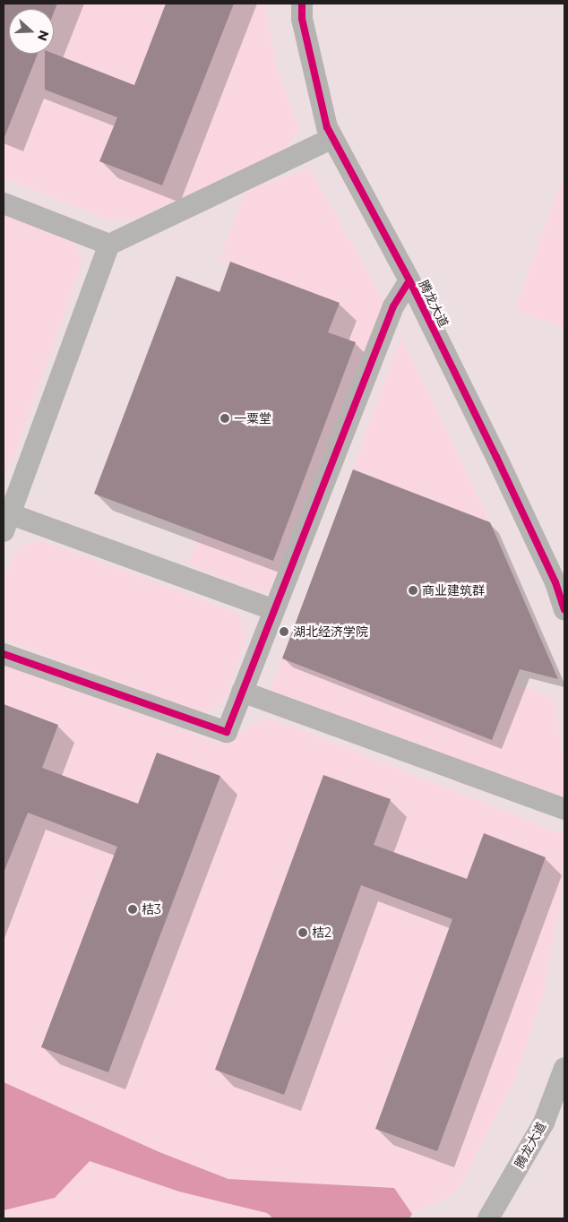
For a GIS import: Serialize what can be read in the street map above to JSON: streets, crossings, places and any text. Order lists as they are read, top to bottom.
{
  "streets": {
    "street": ["腾龙大道"]
  },
  "places": [
    "一粟堂",
    "商业建筑群",
    "湖北经济学院",
    "桔3",
    "桔2"
  ],
  "north": "right"
}
